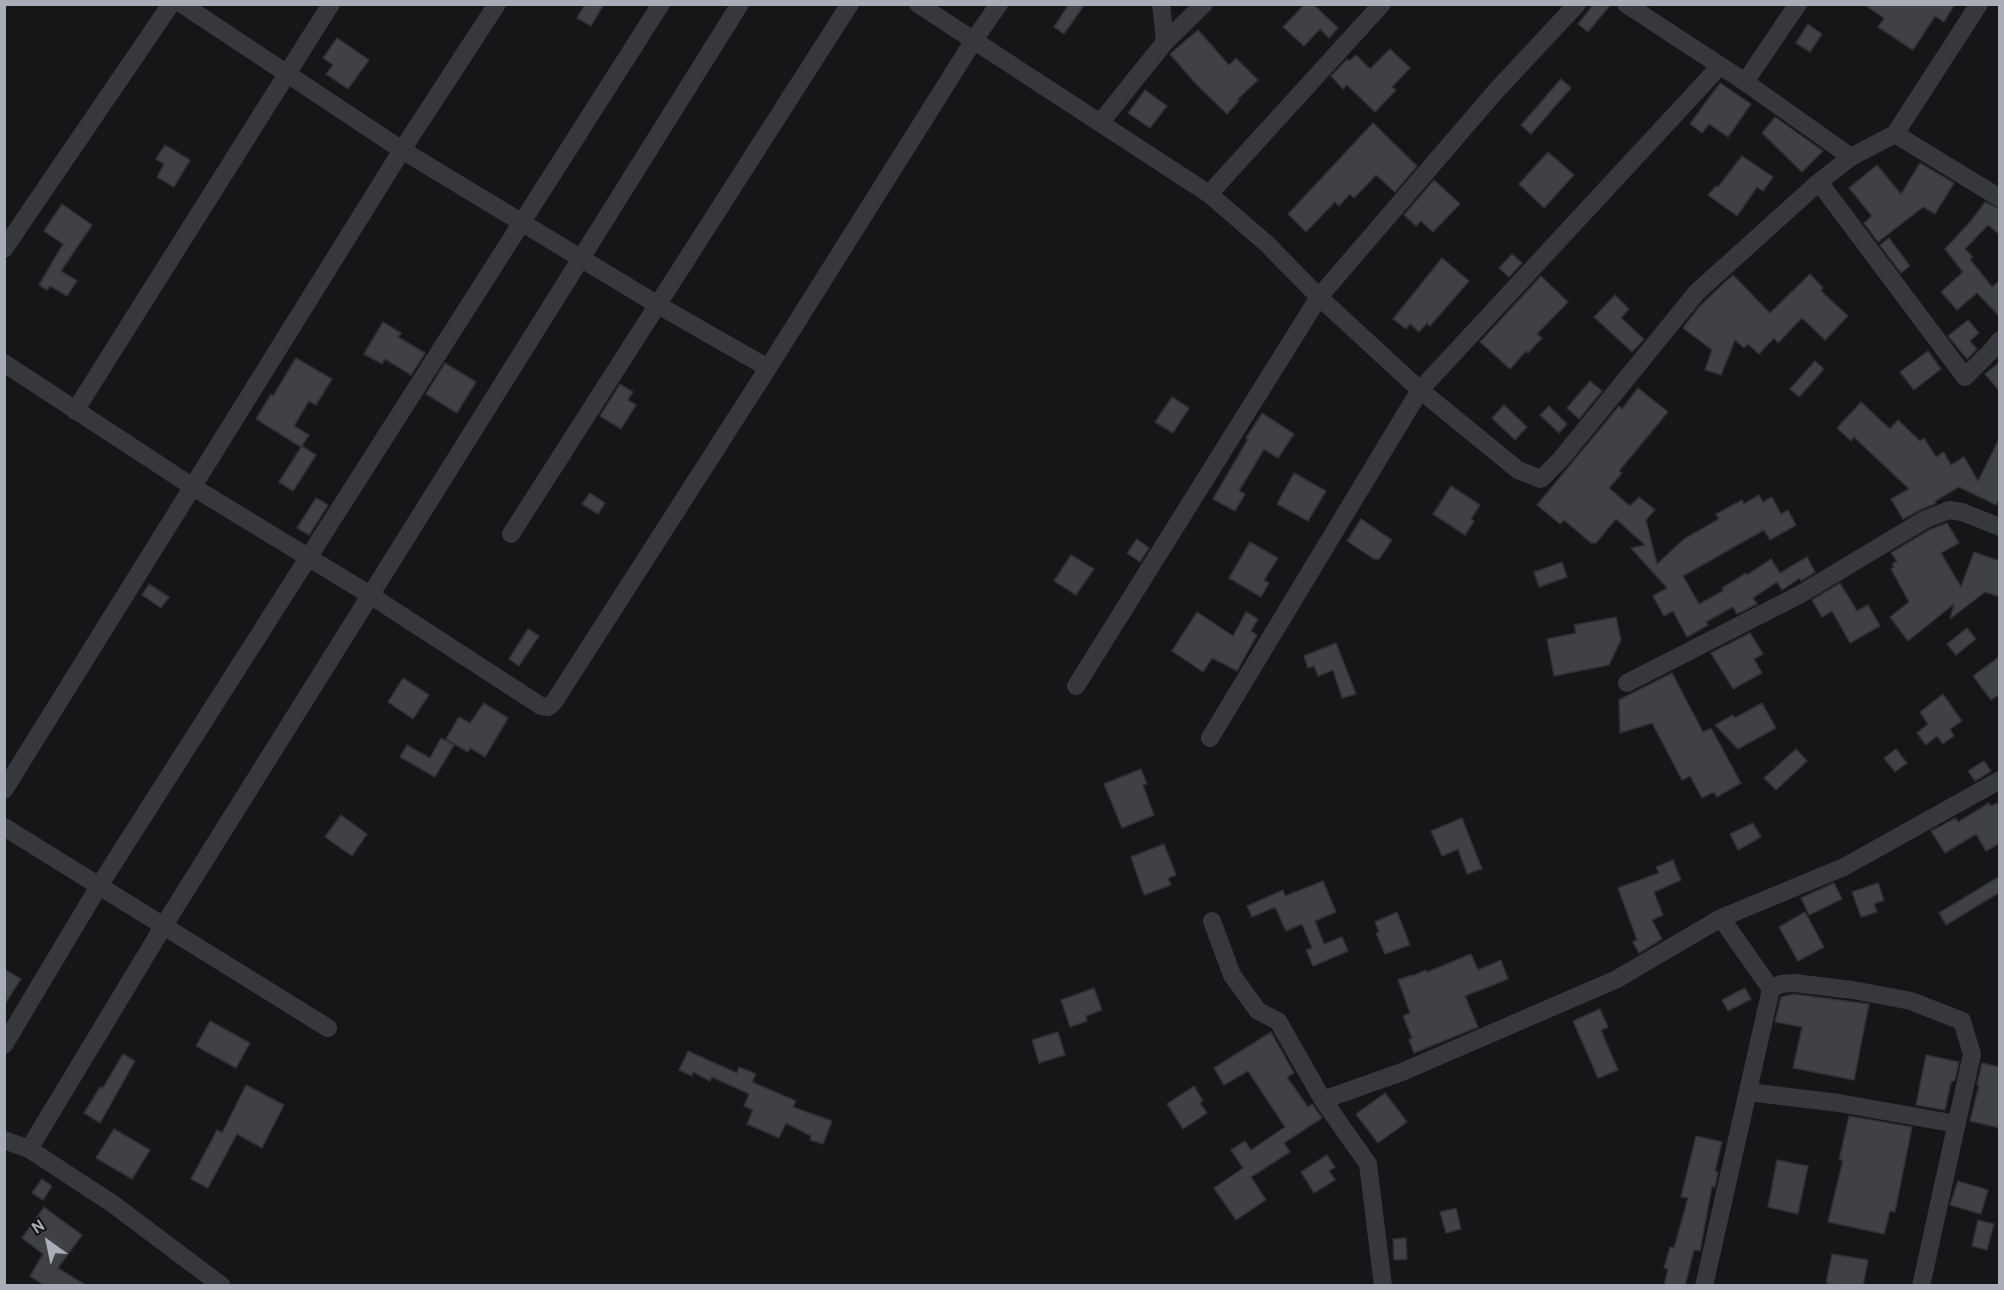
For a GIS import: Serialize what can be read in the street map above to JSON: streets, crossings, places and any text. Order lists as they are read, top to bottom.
{
  "north": "top left"
}
